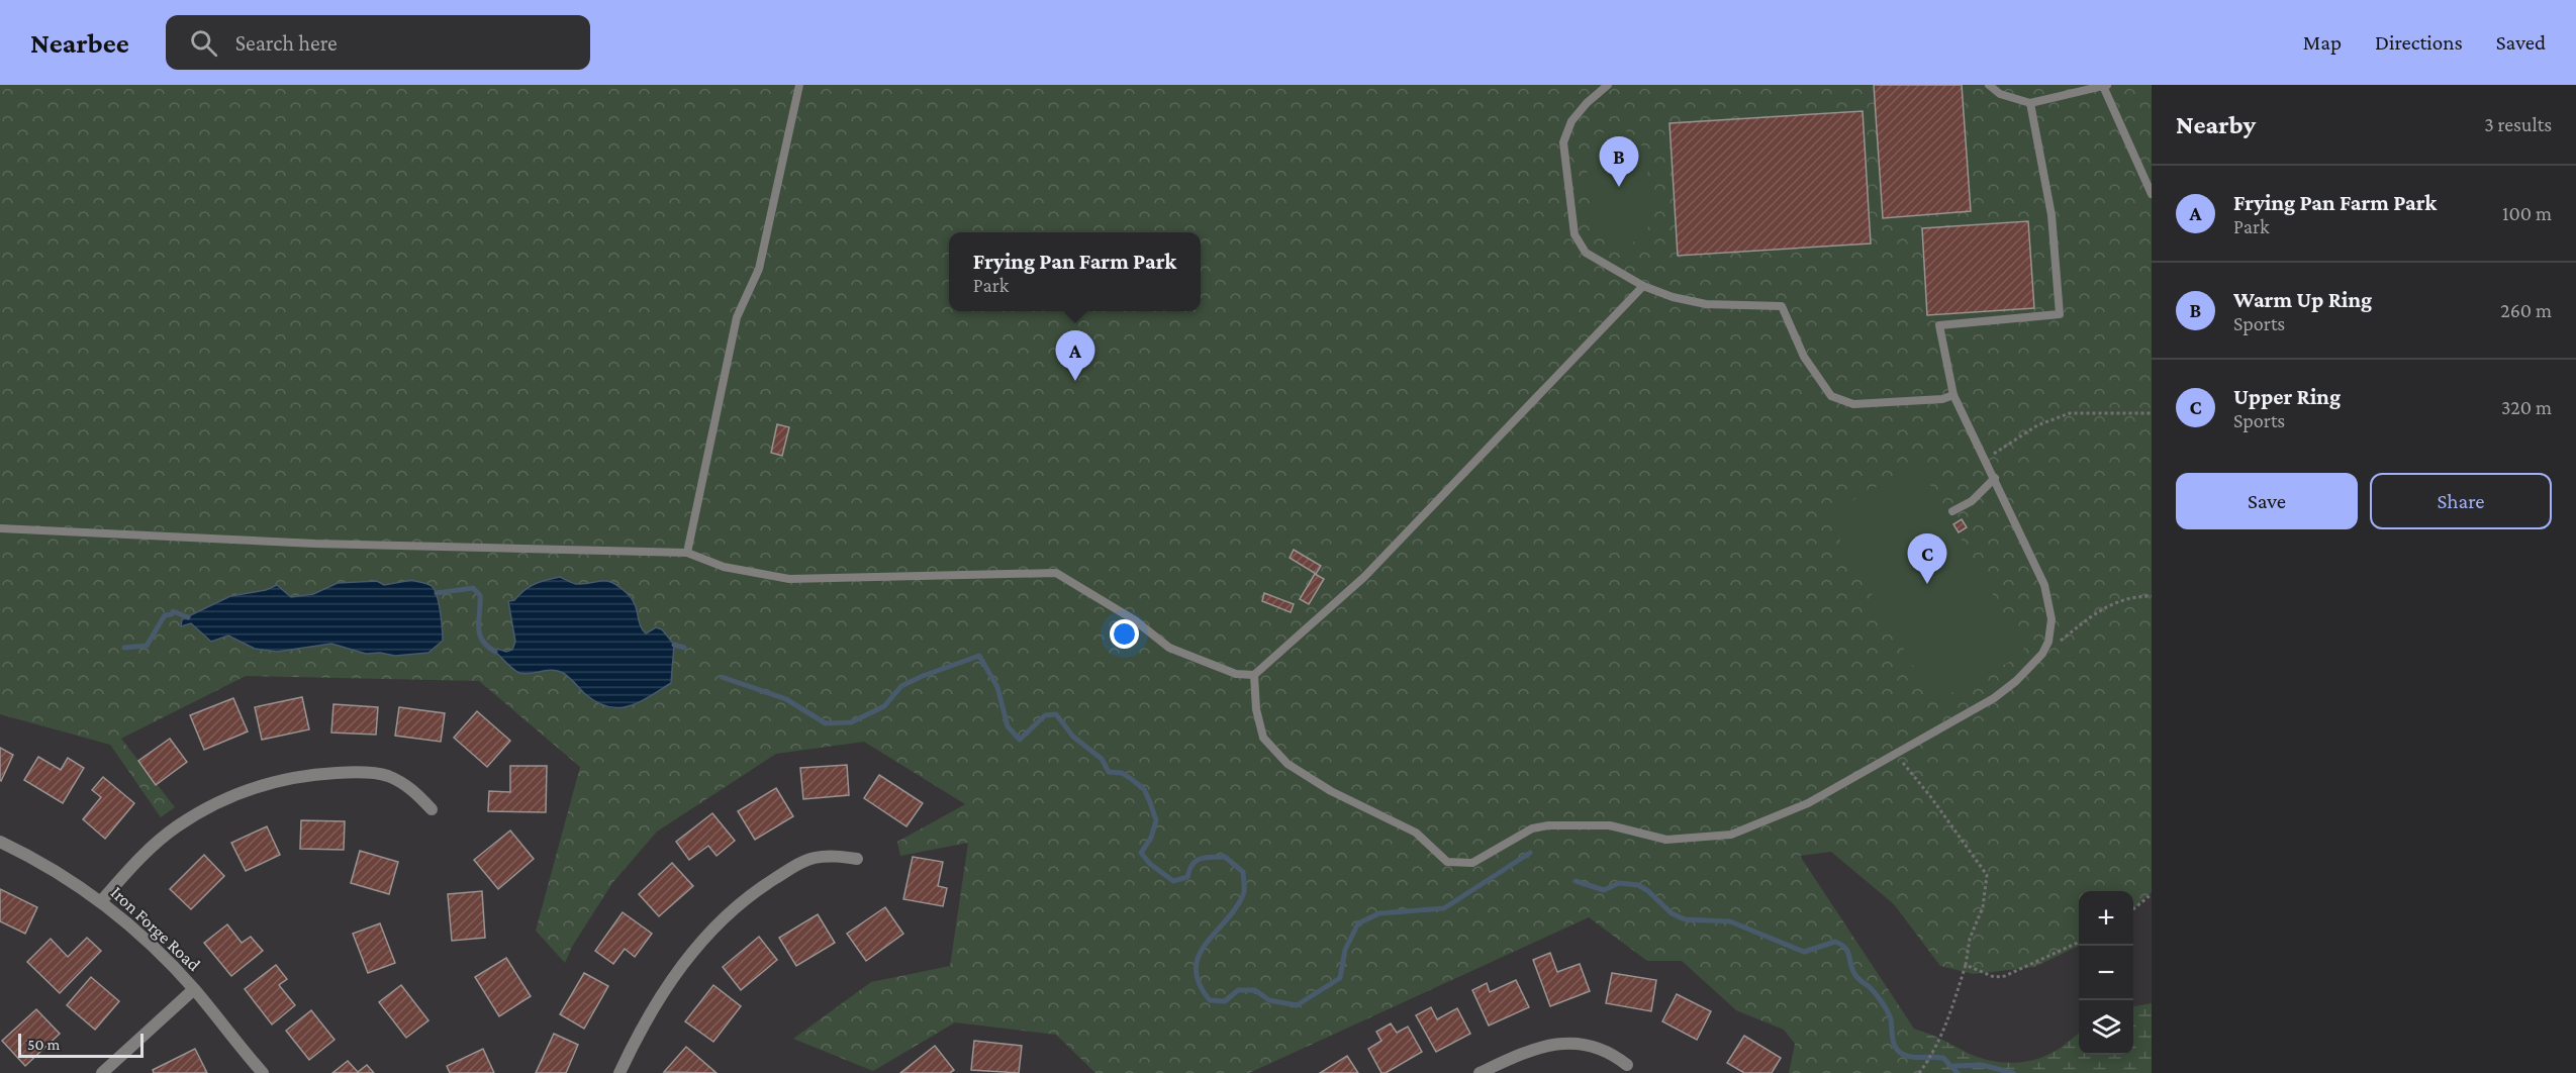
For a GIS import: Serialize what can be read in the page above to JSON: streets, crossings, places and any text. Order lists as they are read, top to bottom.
{
  "streets": {
    "street": ["Iron Forge Road"]
  },
  "scale_bar": "50 m",
  "page": {
    "header": "Nearbee",
    "search": "Search here",
    "nav": ["Map", "Directions", "Saved"],
    "heading": ["Nearby", "3 results"],
    "pins": ["B", "A", "C"],
    "list": [
      {
        "mark": "A",
        "name": "Frying Pan Farm Park",
        "note": "Park",
        "value": "100 m"
      },
      {
        "mark": "B",
        "name": "Warm Up Ring",
        "note": "Sports",
        "value": "260 m"
      },
      {
        "mark": "C",
        "name": "Upper Ring",
        "note": "Sports",
        "value": "320 m"
      }
    ],
    "popup": ["Frying Pan Farm Park", "Park"],
    "buttons": ["Save", "Share"],
    "map_buttons": ["+", "−"],
    "scale": "50 m"
  }
}
